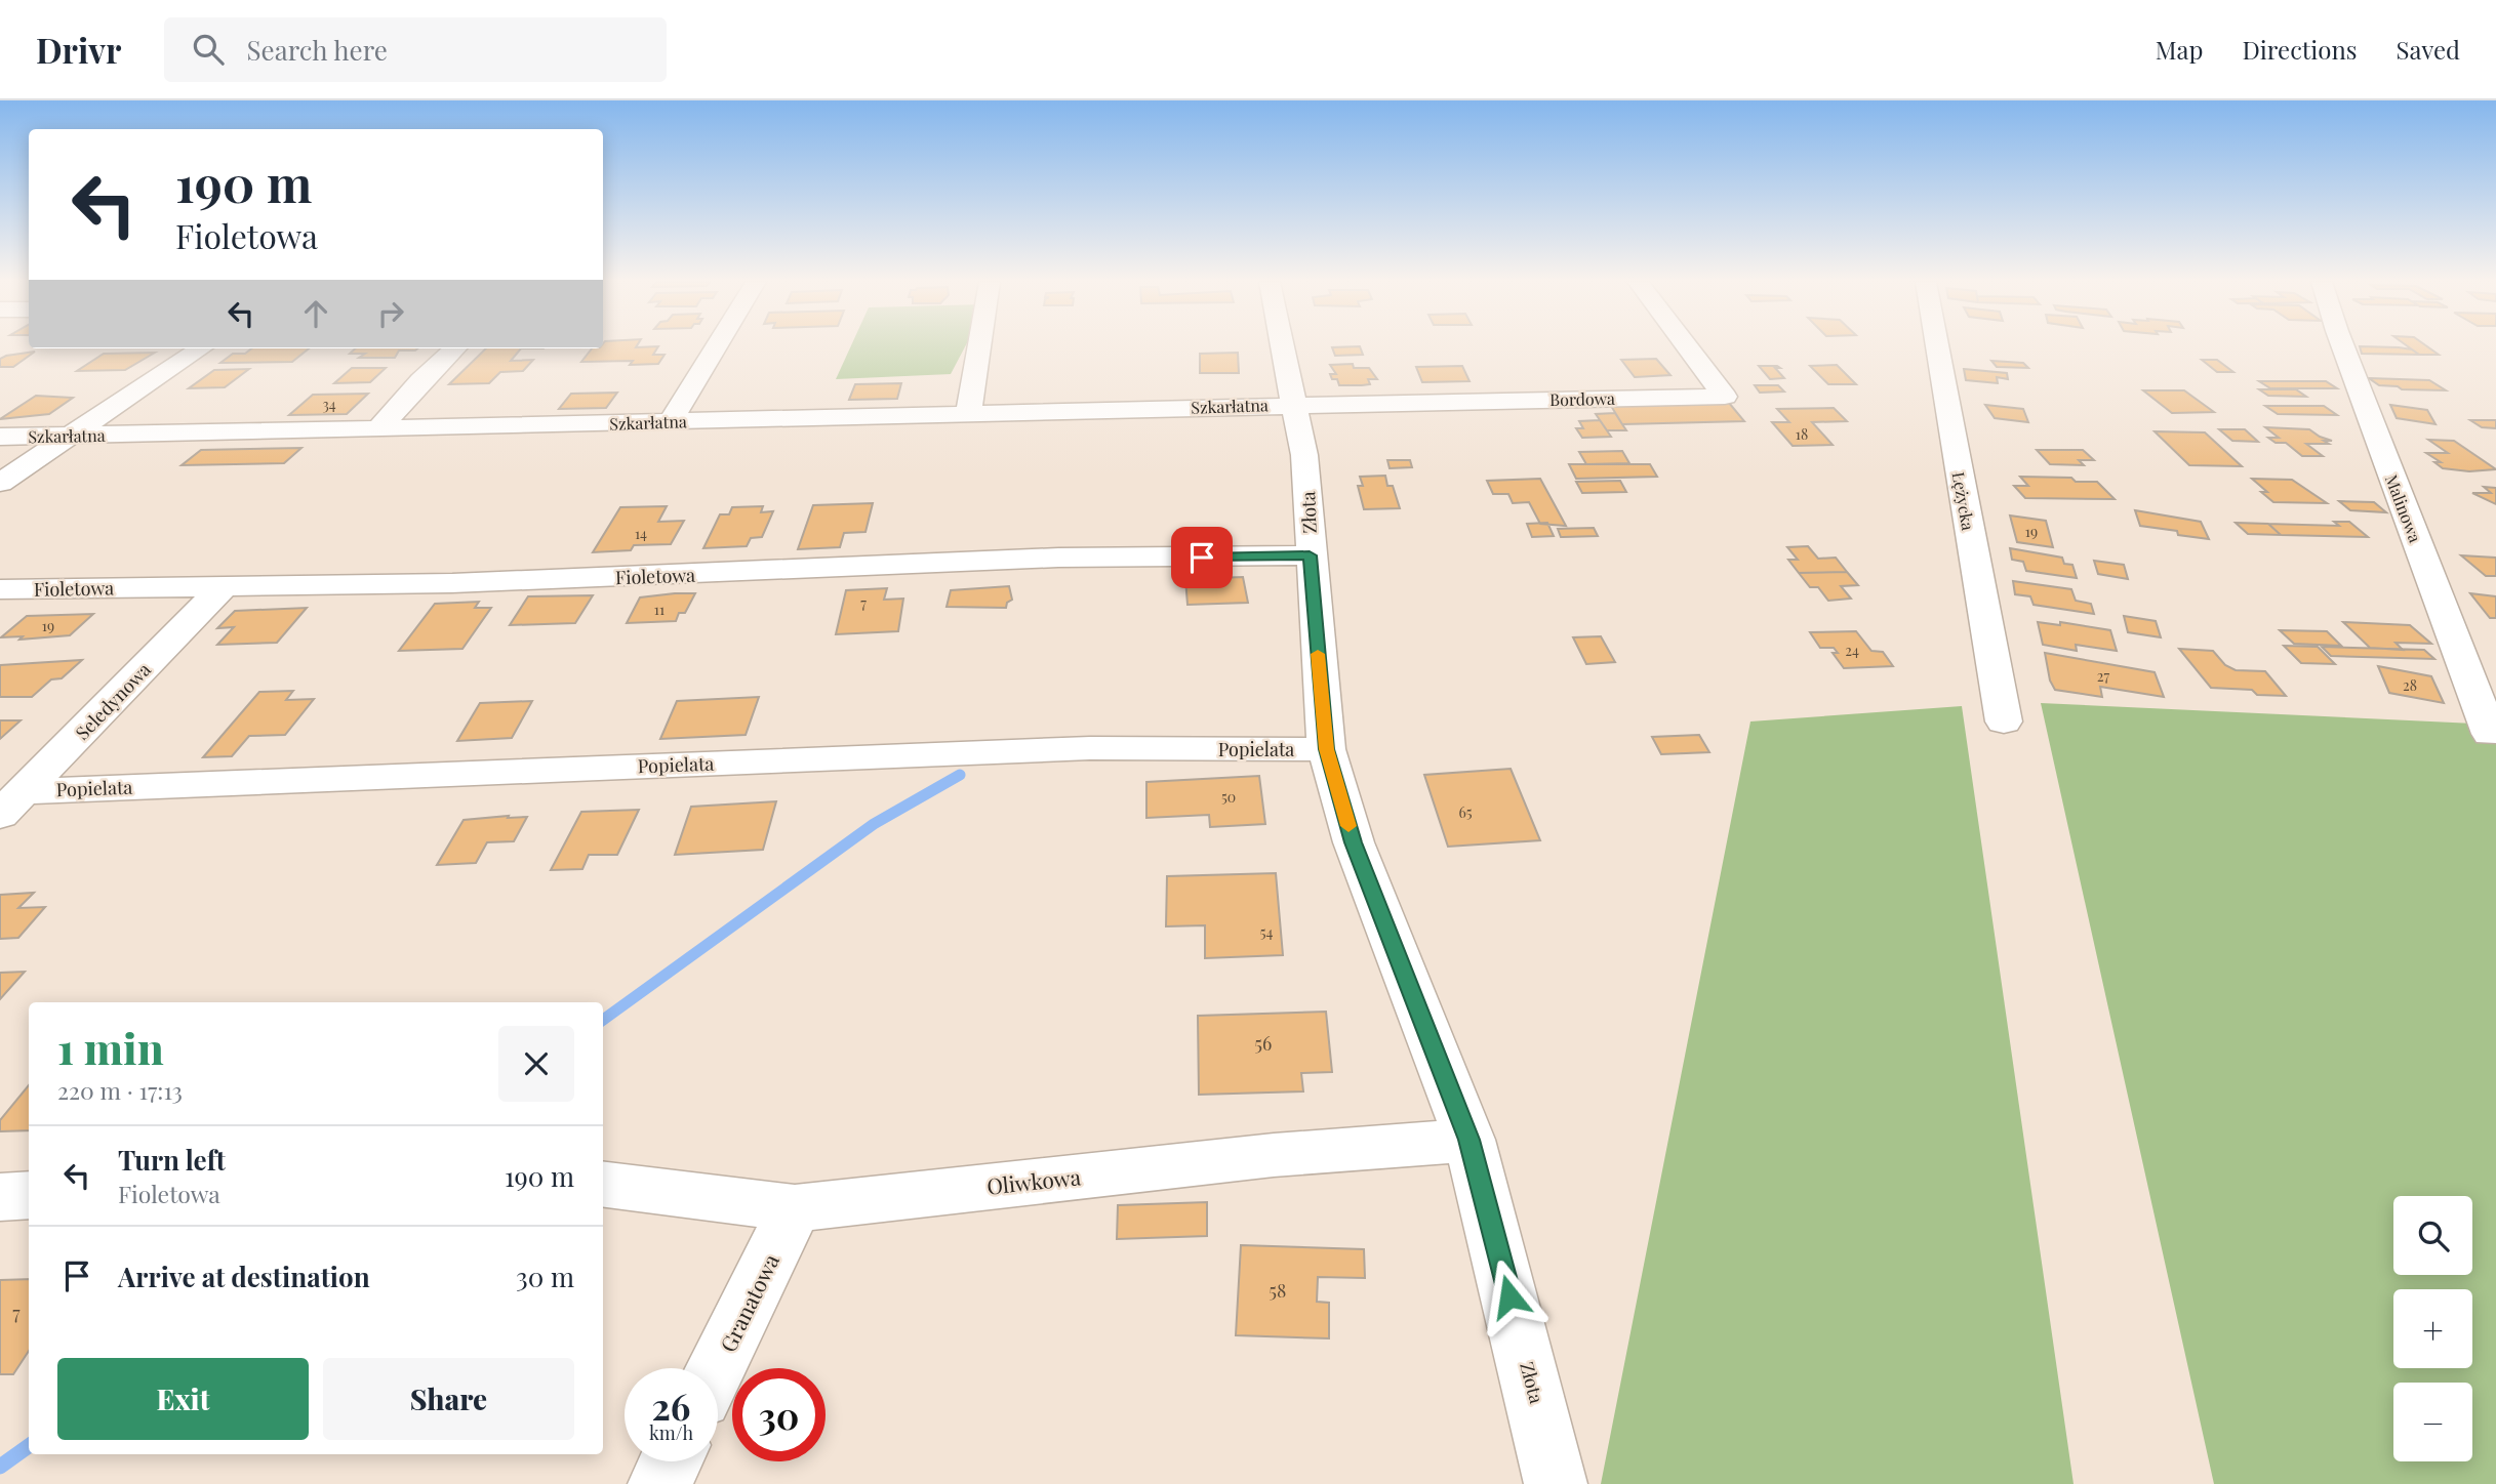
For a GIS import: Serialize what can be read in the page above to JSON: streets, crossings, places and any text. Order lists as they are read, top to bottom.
{
  "streets": {
    "street": [
      "Bordowa",
      "Szkarłatna",
      "Łężycka",
      "Malinowa",
      "Złota",
      "Fioletowa",
      "Seledynowa",
      "Popielata",
      "Oliwkowa",
      "Granatowa"
    ]
  },
  "crossings": [
    ["Bordowa", "Szkarłatna"],
    ["Bordowa", "Złota"],
    ["Szkarłatna", "Złota"],
    ["Złota", "Fioletowa"],
    ["Złota", "Popielata"],
    ["Złota", "Oliwkowa"],
    ["Fioletowa", "Seledynowa"],
    ["Seledynowa", "Popielata"],
    ["Oliwkowa", "Granatowa"]
  ],
  "house_numbers": [
    "34",
    "18",
    "19",
    "14",
    "7",
    "11",
    "19",
    "24",
    "27",
    "28",
    "50",
    "65",
    "54",
    "56",
    "58",
    "7"
  ],
  "page": {
    "header": "Drivr",
    "search": "Search here",
    "nav": ["Map", "Directions", "Saved"],
    "turn": ["190 m", "Fioletowa"],
    "heading": ["1 min", "220 m · 17:13"],
    "list": [
      {
        "name": "Turn left",
        "note": "Fioletowa",
        "value": "190 m"
      },
      {
        "name": "Arrive at destination",
        "value": "30 m"
      }
    ],
    "map_buttons": ["+", "−"],
    "buttons": ["Exit", "Share"],
    "speed": "26 km/h",
    "limit": "30"
  }
}
